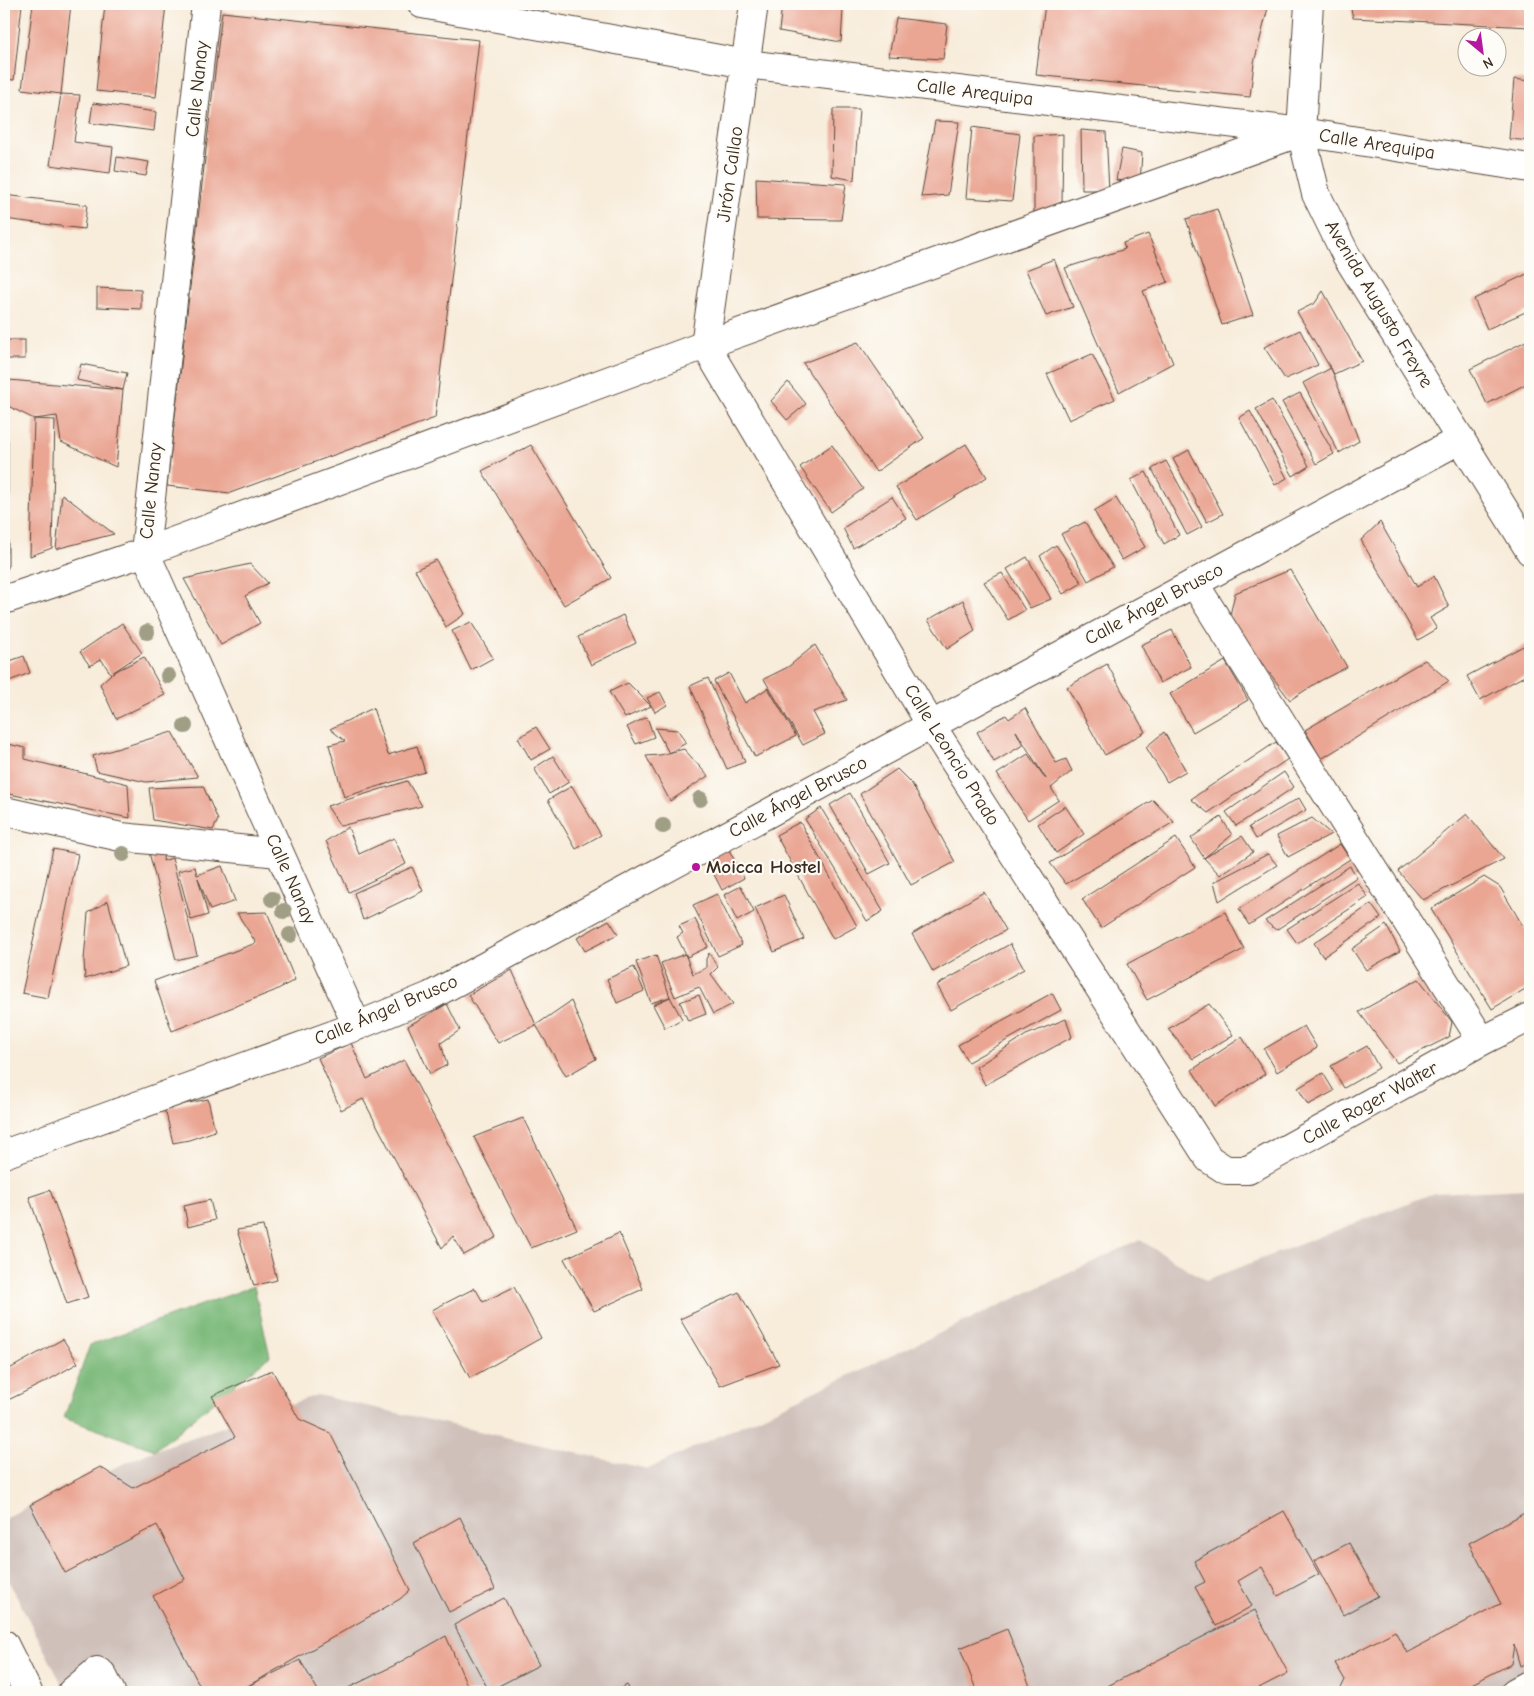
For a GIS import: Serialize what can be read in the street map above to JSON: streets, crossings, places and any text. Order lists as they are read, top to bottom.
{
  "streets": {
    "street": [
      "Calle Nanay",
      "Calle Arequipa",
      "Jirón Callao",
      "Avenida Augusto Freyre",
      "Calle Ángel Brusco",
      "Calle Leoncio Prado",
      "Calle Roger Walter"
    ]
  },
  "crossings": [
    ["Calle Nanay", "Calle Ángel Brusco"],
    ["Calle Arequipa", "Jirón Callao"],
    ["Calle Arequipa", "Avenida Augusto Freyre"],
    ["Jirón Callao", "Calle Leoncio Prado"],
    ["Avenida Augusto Freyre", "Calle Ángel Brusco"],
    ["Calle Ángel Brusco", "Calle Leoncio Prado"],
    ["Calle Leoncio Prado", "Calle Roger Walter"]
  ],
  "places": ["Moicca Hostel"],
  "north": "bottom right"
}
